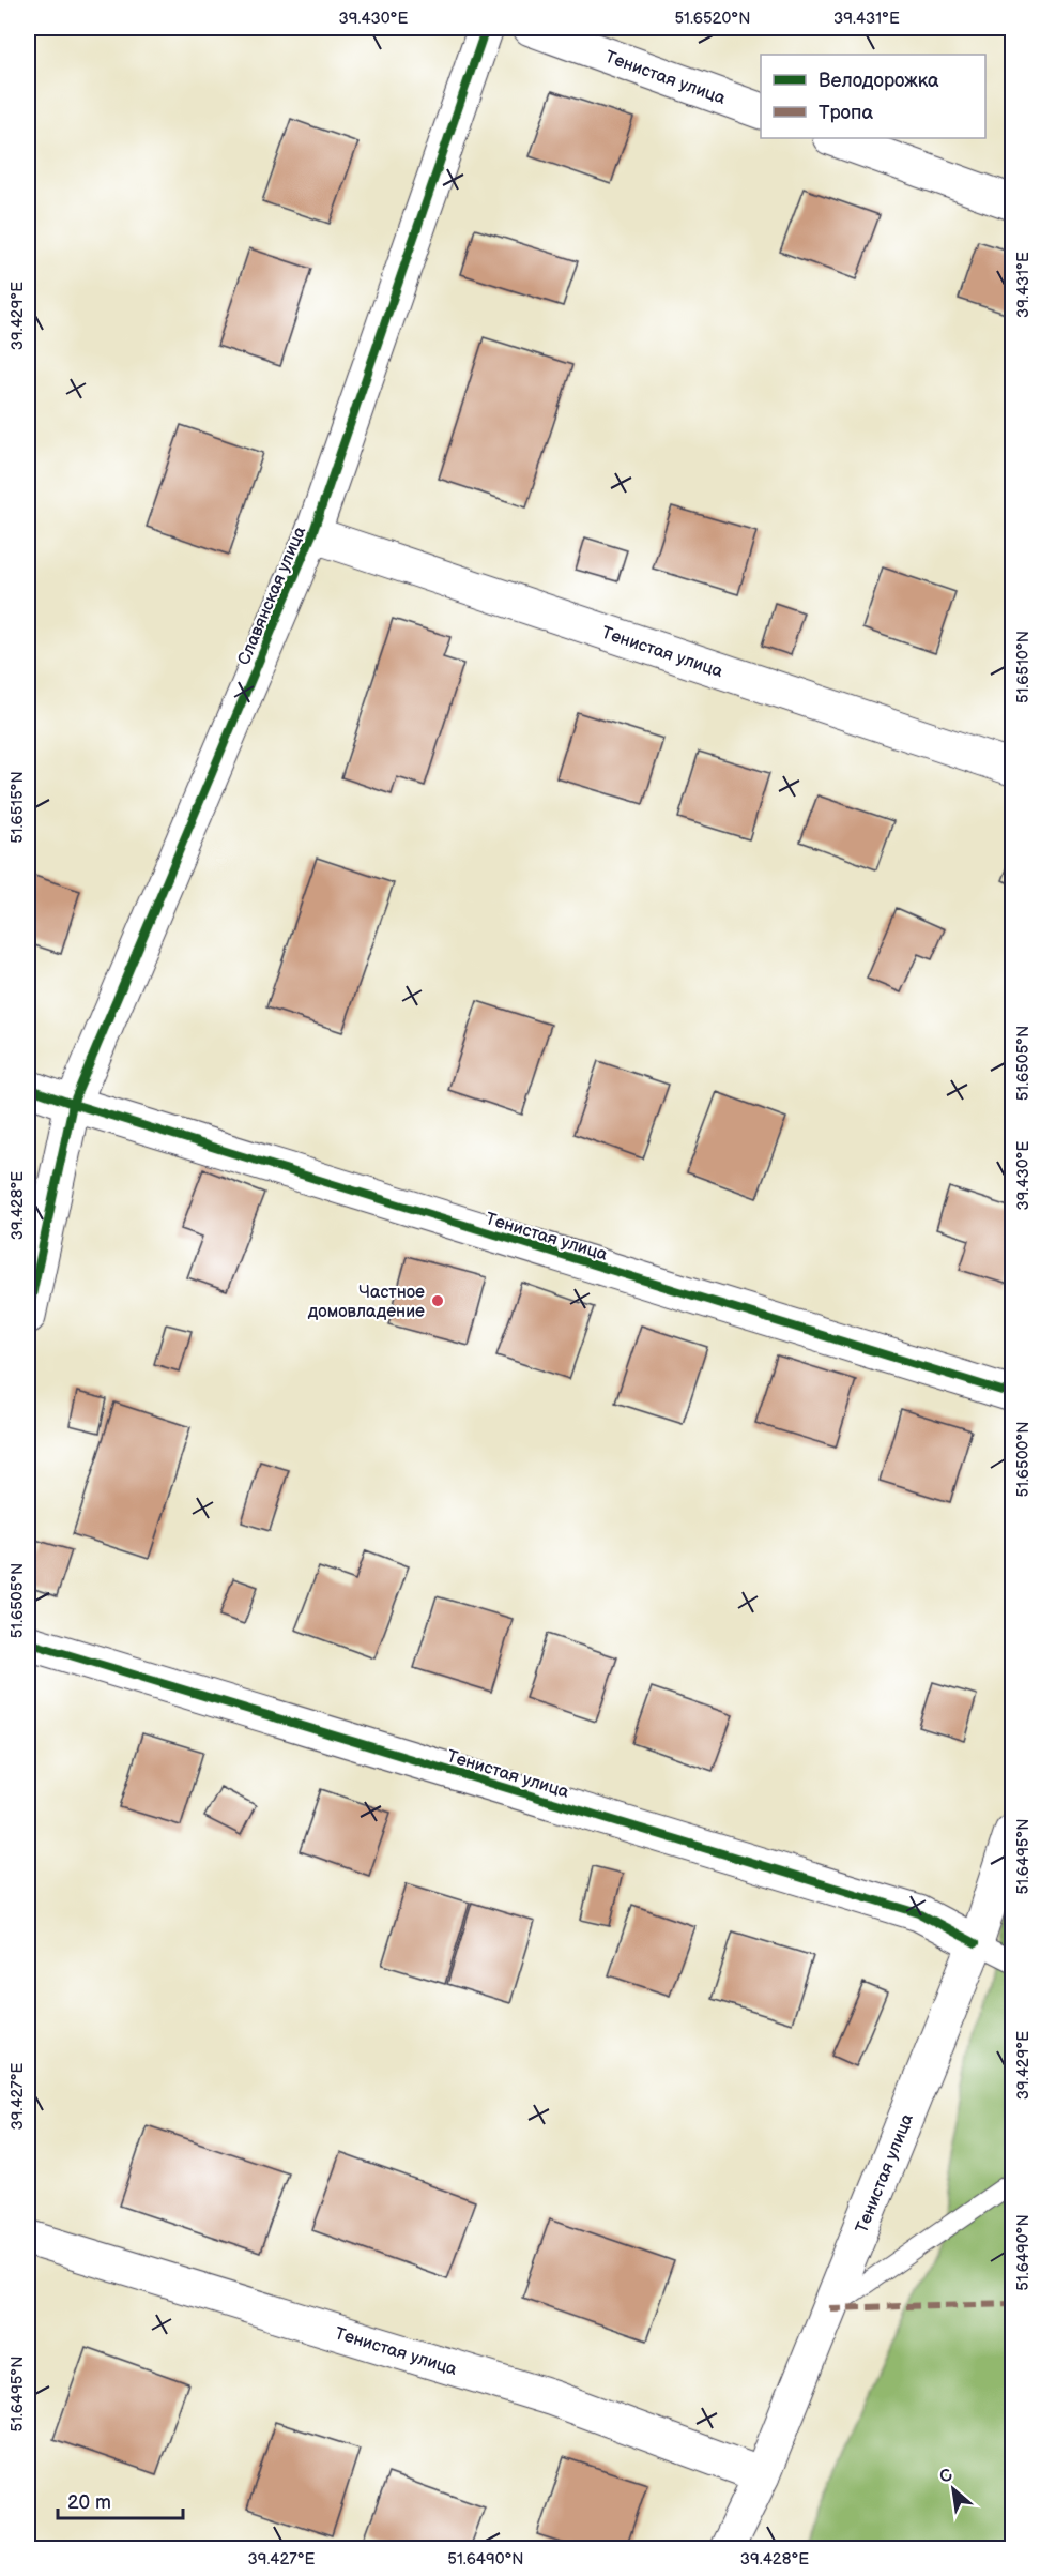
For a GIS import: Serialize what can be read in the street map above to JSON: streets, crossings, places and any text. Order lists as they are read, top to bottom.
{
  "streets": {
    "street": ["Тенистая улица", "Славянская улица"]
  },
  "crossings": [
    ["Тенистая улица", "Славянская улица"]
  ],
  "places": ["Частное домовладение"],
  "legend": ["Велодорожка", "Тропа"],
  "scale_bar": "20 m",
  "north": "top left",
  "coordinates": [
    "39.430°E",
    "51.6520°N",
    "39.431°E",
    "39.429°E",
    "51.6510°N",
    "51.6515°N",
    "51.6505°N",
    "39.428°E",
    "51.6500°N",
    "51.6495°N",
    "39.427°E",
    "51.6490°N"
  ]
}
